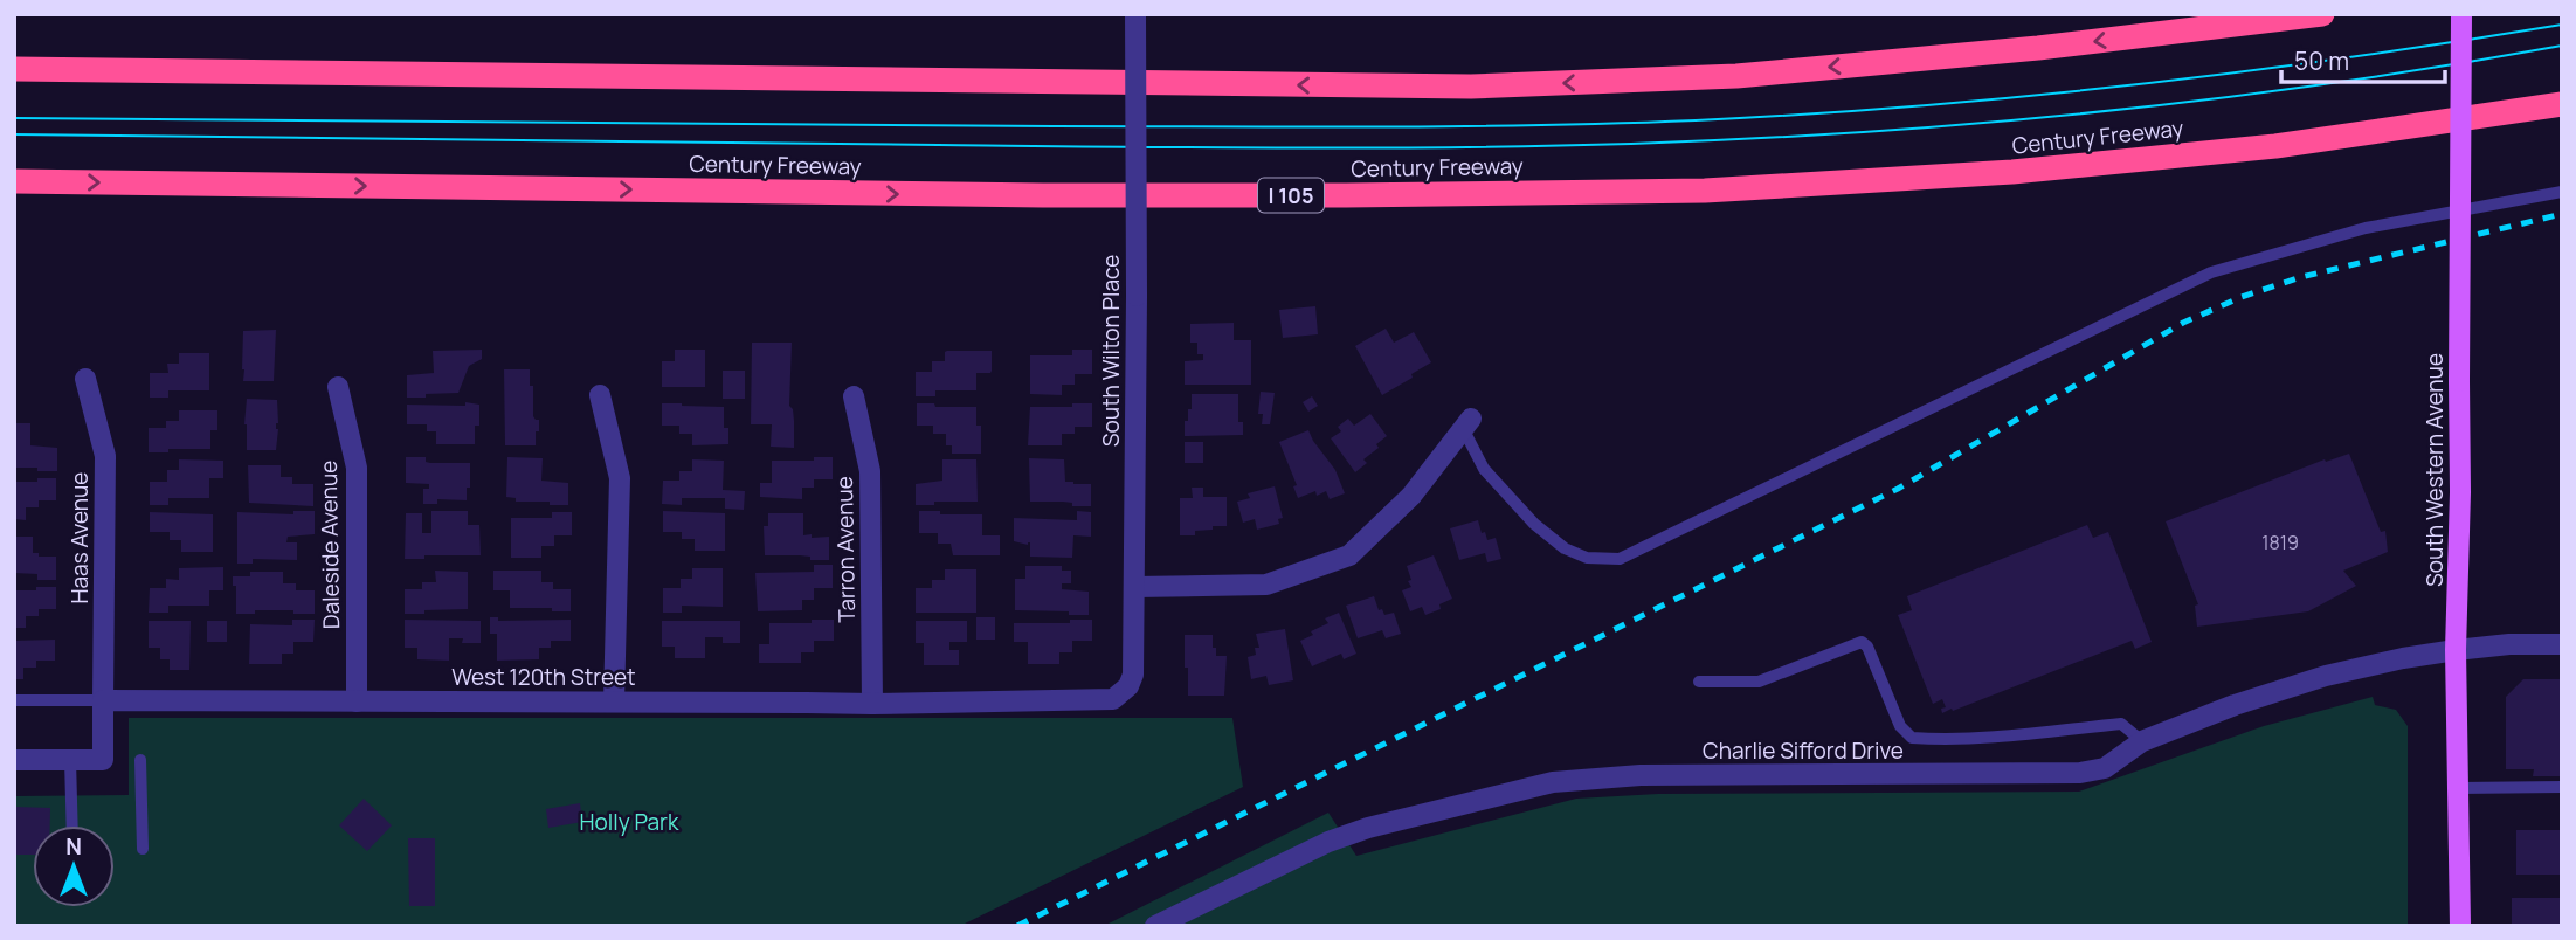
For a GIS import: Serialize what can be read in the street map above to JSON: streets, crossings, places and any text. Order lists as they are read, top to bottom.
{
  "streets": {
    "highway": ["Century Freeway", "I 105"],
    "main road": ["South Western Avenue"],
    "street": [
      "South Wilton Place",
      "Haas Avenue",
      "Daleside Avenue",
      "Tarron Avenue",
      "West 120th Street",
      "Charlie Sifford Drive"
    ]
  },
  "crossings": [
    ["South Wilton Place", "West 120th Street"],
    ["South Western Avenue", "Charlie Sifford Drive"],
    ["Haas Avenue", "West 120th Street"],
    ["Daleside Avenue", "West 120th Street"],
    ["Tarron Avenue", "West 120th Street"]
  ],
  "parks": ["Holly Park"],
  "house_numbers": ["1819"],
  "scale_bar": "50 m",
  "north": "top"
}
